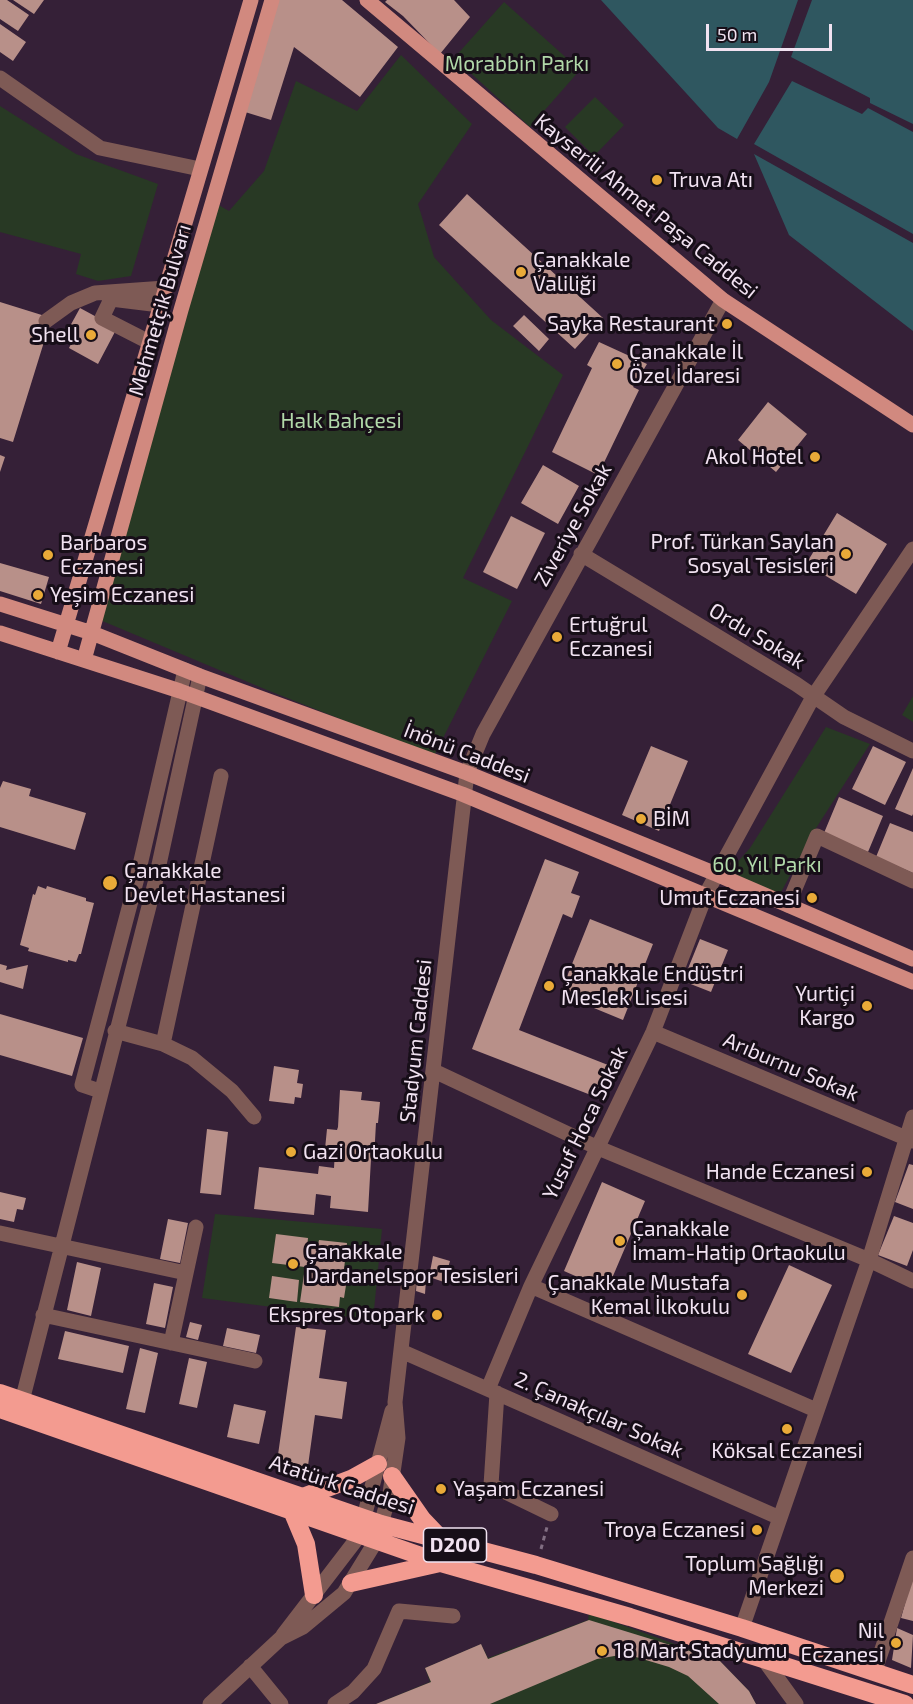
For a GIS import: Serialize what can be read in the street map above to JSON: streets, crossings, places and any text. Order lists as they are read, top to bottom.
{
  "streets": {
    "highway": ["Atatürk Caddesi", "D200"],
    "main road": ["Kayserili Ahmet Paşa Caddesi", "Mehmetçik Bulvarı", "İnönü Caddesi"],
    "street": [
      "Ziveriye Sokak",
      "Ordu Sokak",
      "Stadyum Caddesi",
      "Arıburnu Sokak",
      "Yusuf Hoca Sokak",
      "2. Çanakçılar Sokak"
    ]
  },
  "crossings": [
    ["Kayserili Ahmet Paşa Caddesi", "Ziveriye Sokak"],
    ["Mehmetçik Bulvarı", "İnönü Caddesi"],
    ["Ziveriye Sokak", "Ordu Sokak"],
    ["Ziveriye Sokak", "İnönü Caddesi"],
    ["Ziveriye Sokak", "Stadyum Caddesi"],
    ["Ordu Sokak", "Yusuf Hoca Sokak"],
    ["İnönü Caddesi", "Stadyum Caddesi"],
    ["İnönü Caddesi", "Yusuf Hoca Sokak"],
    ["Stadyum Caddesi", "2. Çanakçılar Sokak"],
    ["Stadyum Caddesi", "Atatürk Caddesi"],
    ["Arıburnu Sokak", "Yusuf Hoca Sokak"],
    ["Yusuf Hoca Sokak", "2. Çanakçılar Sokak"]
  ],
  "parks": ["Morabbin Parkı", "Halk Bahçesi", "60. Yıl Parkı"],
  "places": [
    "Truva Atı",
    "Çanakkale Valiliği",
    "Sayka Restaurant",
    "Shell",
    "Çanakkale İl Özel İdaresi",
    "Akol Hotel",
    "Prof. Türkan Saylan Sosyal Tesisleri",
    "Barbaros Eczanesi",
    "Yeşim Eczanesi",
    "Ertuğrul Eczanesi",
    "BİM",
    "Çanakkale Devlet Hastanesi",
    "Umut Eczanesi",
    "Çanakkale Endüstri Meslek Lisesi",
    "Yurtiçi Kargo",
    "Gazi Ortaokulu",
    "Hande Eczanesi",
    "Çanakkale İmam-Hatip Ortaokulu",
    "Çanakkale Dardanelspor Tesisleri",
    "Çanakkale Mustafa Kemal İlkokulu",
    "Ekspres Otopark",
    "Köksal Eczanesi",
    "Yaşam Eczanesi",
    "Troya Eczanesi",
    "Toplum Sağlığı Merkezi",
    "Nil Eczanesi",
    "18 Mart Stadyumu"
  ],
  "scale_bar": "50 m"
}
